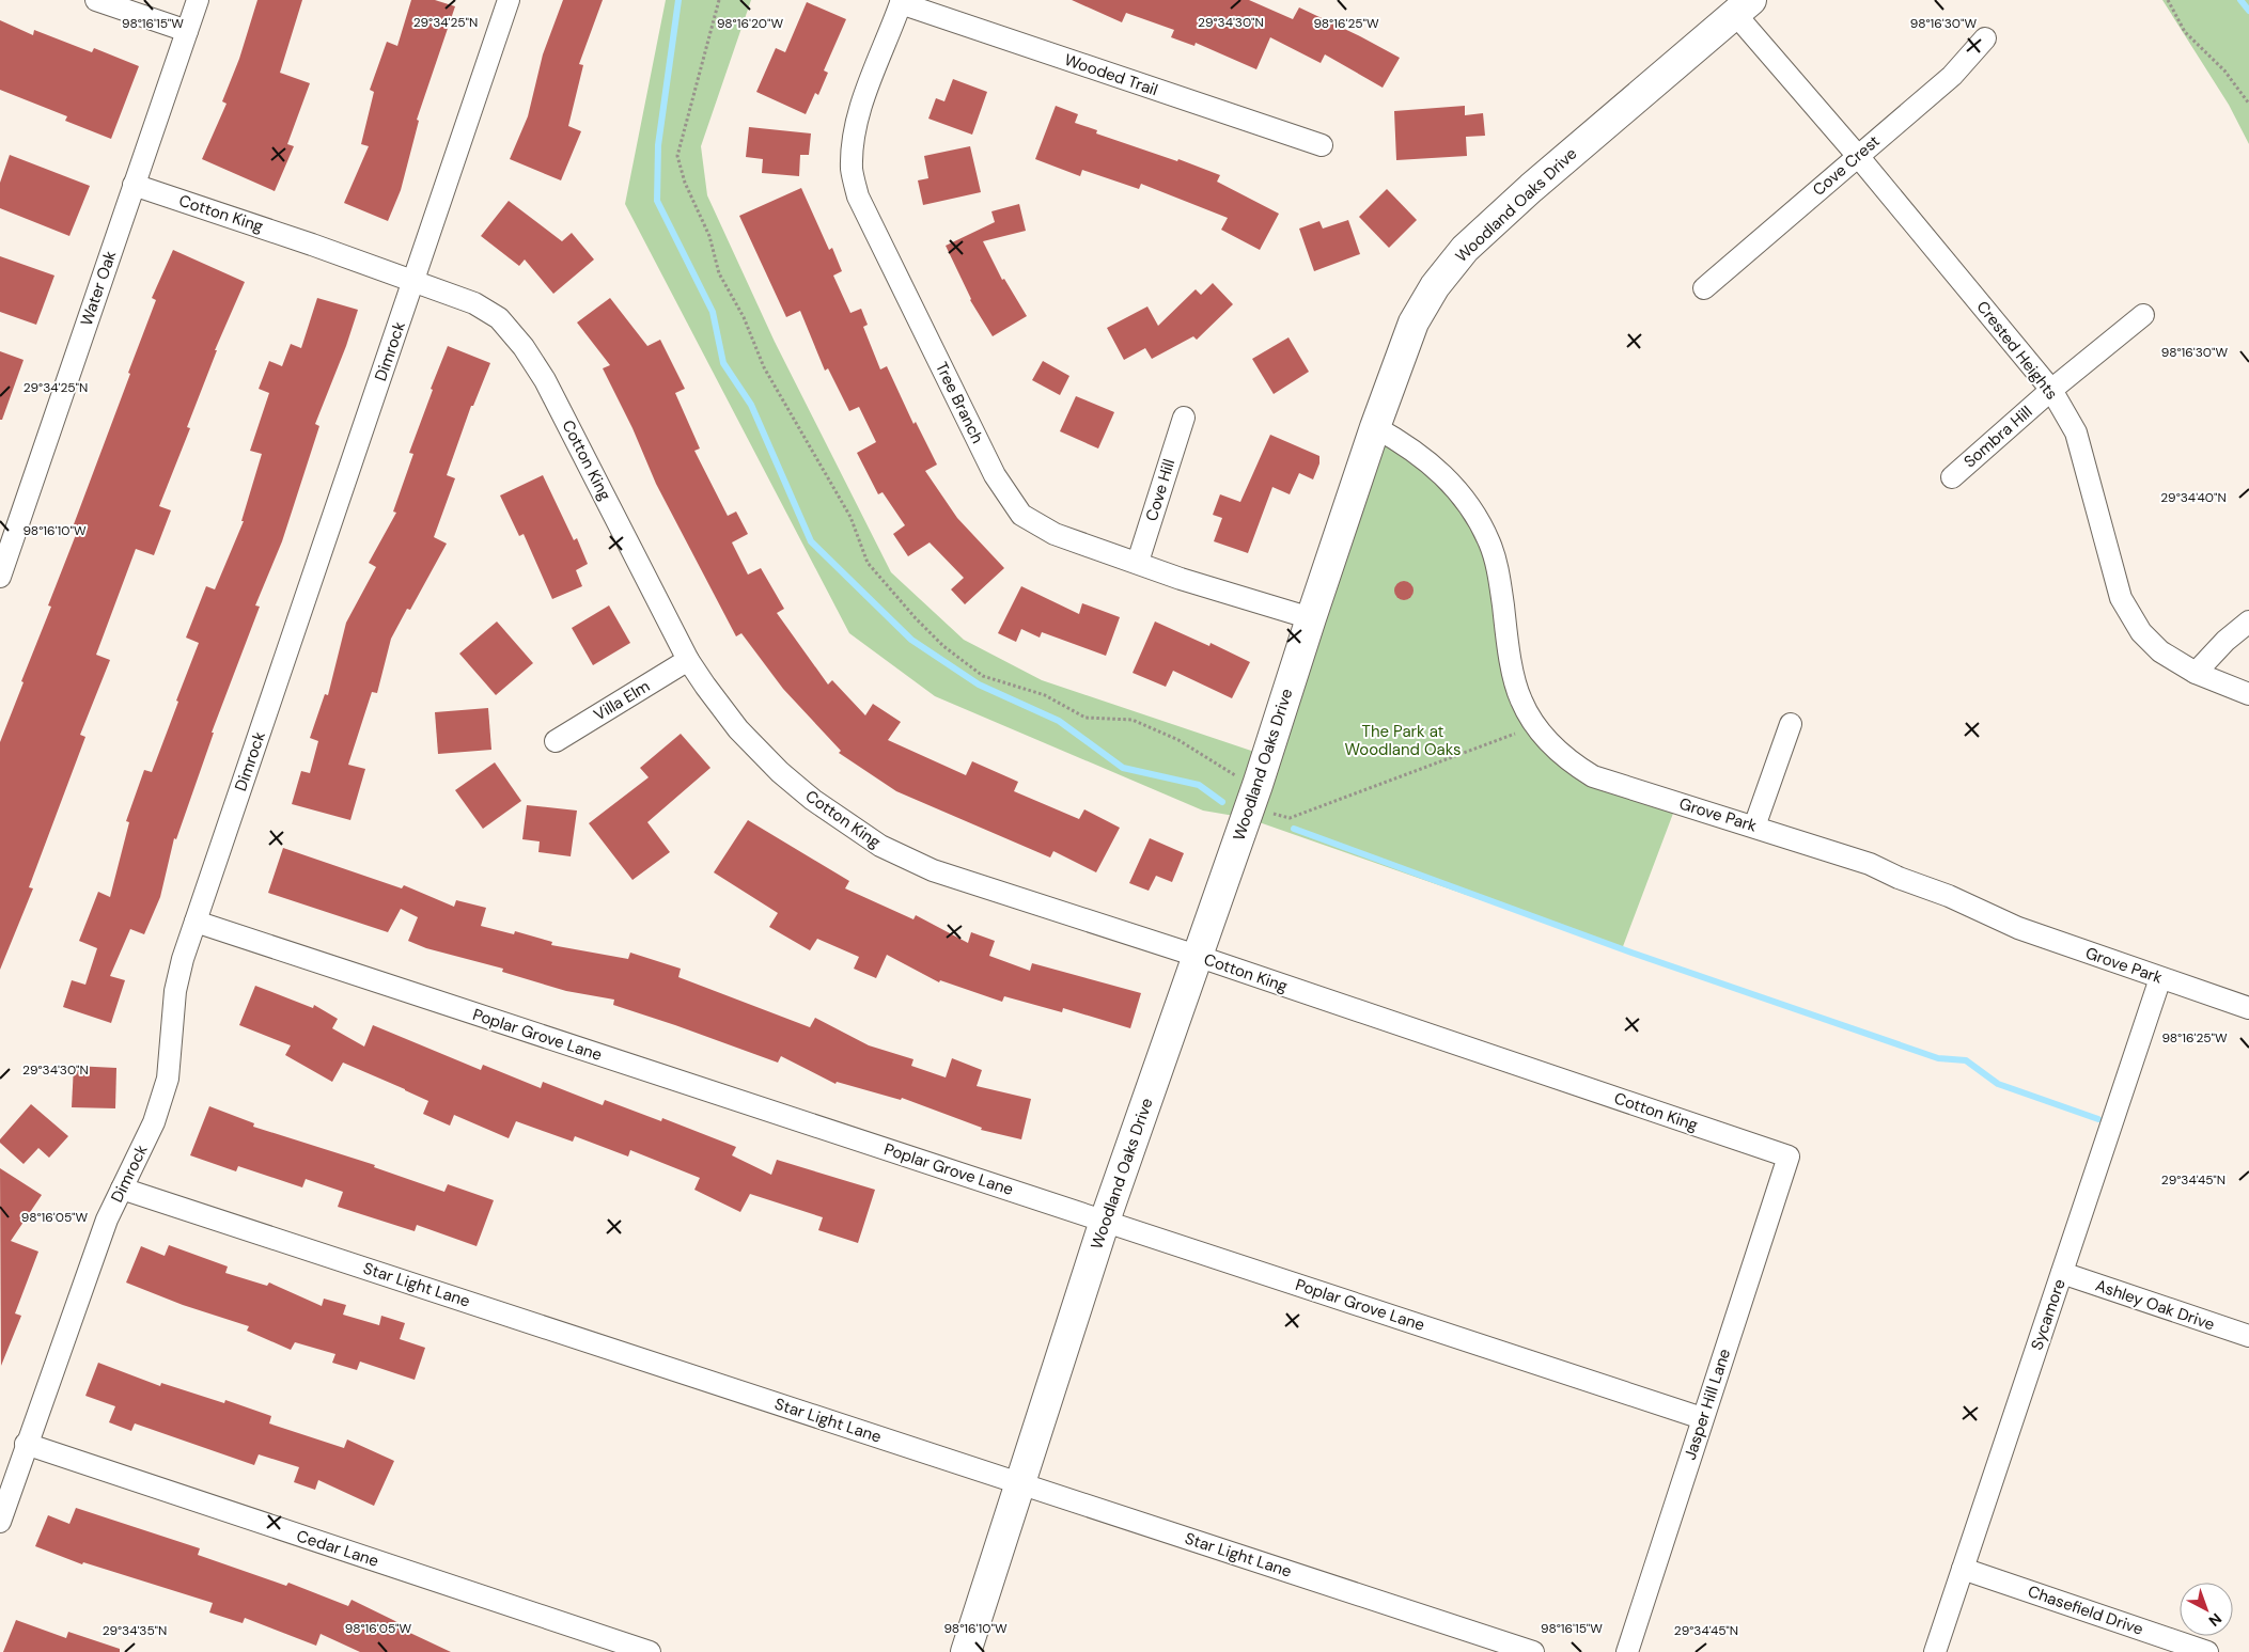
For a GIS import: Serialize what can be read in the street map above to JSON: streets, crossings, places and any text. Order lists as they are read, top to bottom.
{
  "streets": {
    "street": [
      "Wooded Trail",
      "Cove Crest",
      "Woodland Oaks Drive",
      "Cotton King",
      "Water Oak",
      "Crested Heights",
      "Dimrock",
      "Tree Branch",
      "Sombra Hill",
      "Cove Hill",
      "Villa Elm",
      "Grove Park",
      "Poplar Grove Lane",
      "Star Light Lane",
      "Ashley Oak Drive",
      "Sycamore",
      "Jasper Hill Lane",
      "Cedar Lane",
      "Chasefield Drive"
    ]
  },
  "crossings": [
    ["Wooded Trail", "Tree Branch"],
    ["Cove Crest", "Crested Heights"],
    ["Woodland Oaks Drive", "Cotton King"],
    ["Woodland Oaks Drive", "Crested Heights"],
    ["Woodland Oaks Drive", "Tree Branch"],
    ["Woodland Oaks Drive", "Grove Park"],
    ["Woodland Oaks Drive", "Poplar Grove Lane"],
    ["Woodland Oaks Drive", "Star Light Lane"],
    ["Cotton King", "Water Oak"],
    ["Cotton King", "Dimrock"],
    ["Cotton King", "Villa Elm"],
    ["Cotton King", "Jasper Hill Lane"],
    ["Crested Heights", "Sombra Hill"],
    ["Dimrock", "Poplar Grove Lane"],
    ["Dimrock", "Star Light Lane"],
    ["Dimrock", "Cedar Lane"],
    ["Tree Branch", "Cove Hill"],
    ["Grove Park", "Sycamore"],
    ["Poplar Grove Lane", "Jasper Hill Lane"],
    ["Ashley Oak Drive", "Sycamore"],
    ["Sycamore", "Chasefield Drive"]
  ],
  "parks": ["The Park at Woodland Oaks"],
  "north": "bottom right",
  "coordinates": [
    "29°34'25\"N",
    "29°34'30\"N",
    "98°16'15\"W",
    "98°16'20\"W",
    "98°16'25\"W",
    "98°16'30\"W",
    "29°34'40\"N",
    "98°16'10\"W",
    "29°34'45\"N",
    "98°16'05\"W",
    "29°34'35\"N"
  ]
}
